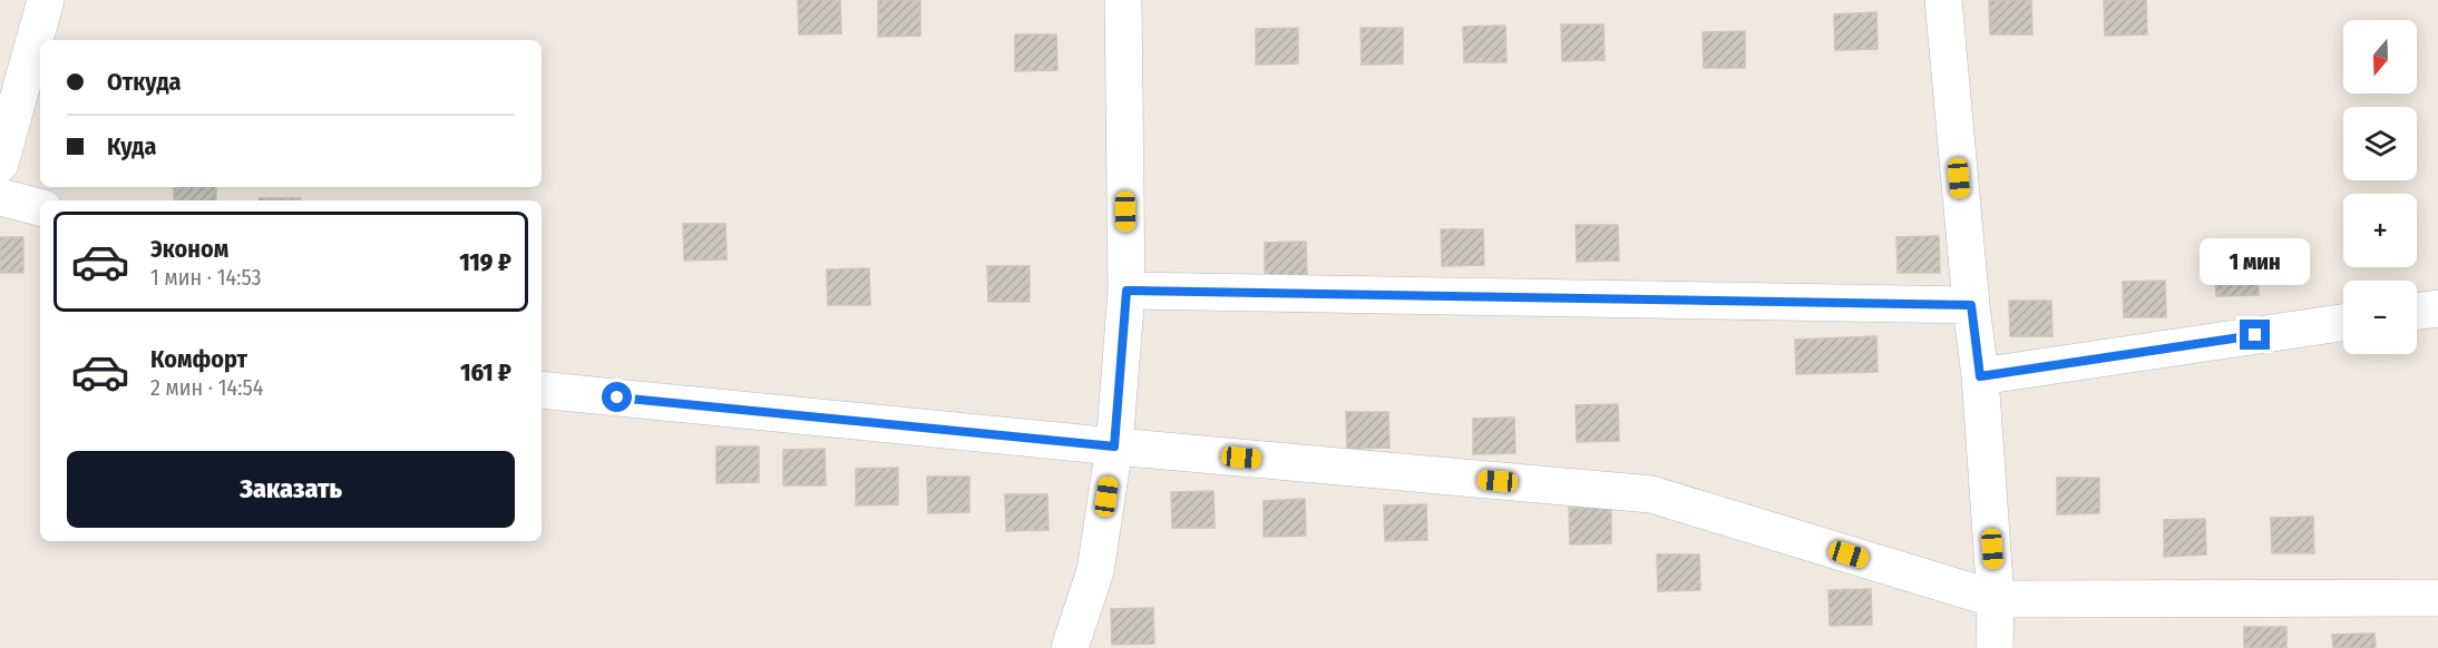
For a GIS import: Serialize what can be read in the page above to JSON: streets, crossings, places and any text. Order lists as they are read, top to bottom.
{
  "north": "bottom",
  "page": {
    "map_buttons": ["+", "−"],
    "banner": ["Откуда", "Куда"],
    "list": [
      {
        "name": "Эконом",
        "note": "1 мин · 14:53",
        "value": "119 ₽"
      },
      {
        "name": "Комфорт",
        "note": "2 мин · 14:54",
        "value": "161 ₽"
      }
    ],
    "bubble": "1 мин",
    "buttons": "Заказать"
  }
}
